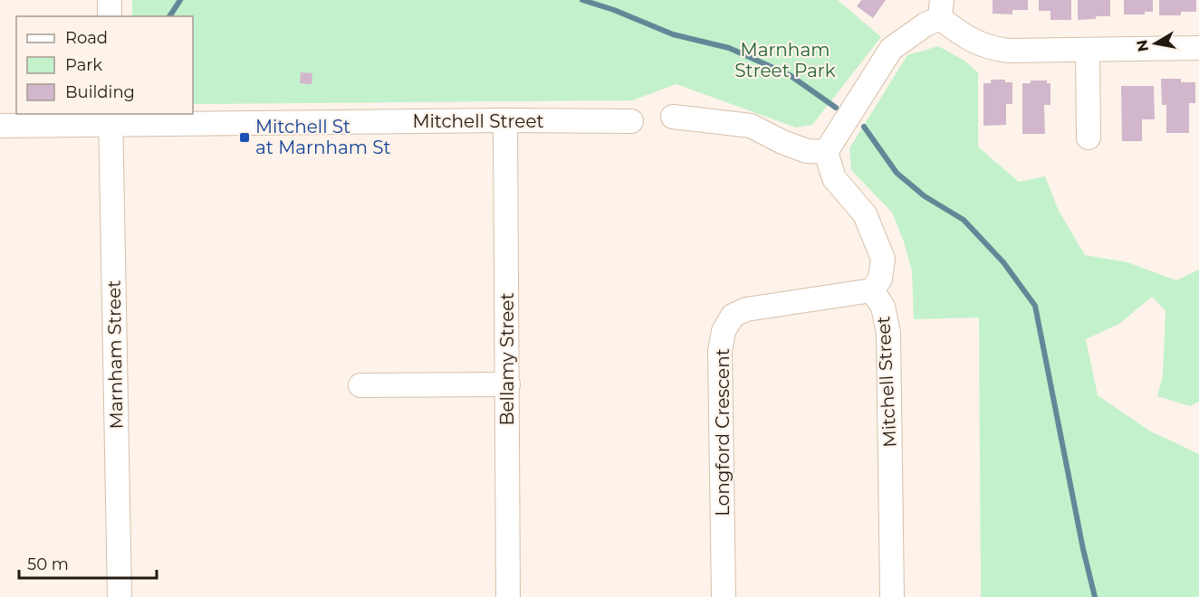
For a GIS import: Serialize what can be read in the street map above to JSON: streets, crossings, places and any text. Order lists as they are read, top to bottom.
{
  "streets": {
    "street": [
      "Mitchell Street",
      "Marnham Street",
      "Bellamy Street",
      "Longford Crescent"
    ]
  },
  "crossings": [
    ["Mitchell Street", "Marnham Street"],
    ["Mitchell Street", "Bellamy Street"],
    ["Mitchell Street", "Longford Crescent"]
  ],
  "parks": ["Marnham Street Park"],
  "places": {
    "transit": ["Mitchell St at Marnham St"]
  },
  "legend": ["Road", "Park", "Building"],
  "scale_bar": "50 m",
  "north": "left"
}
